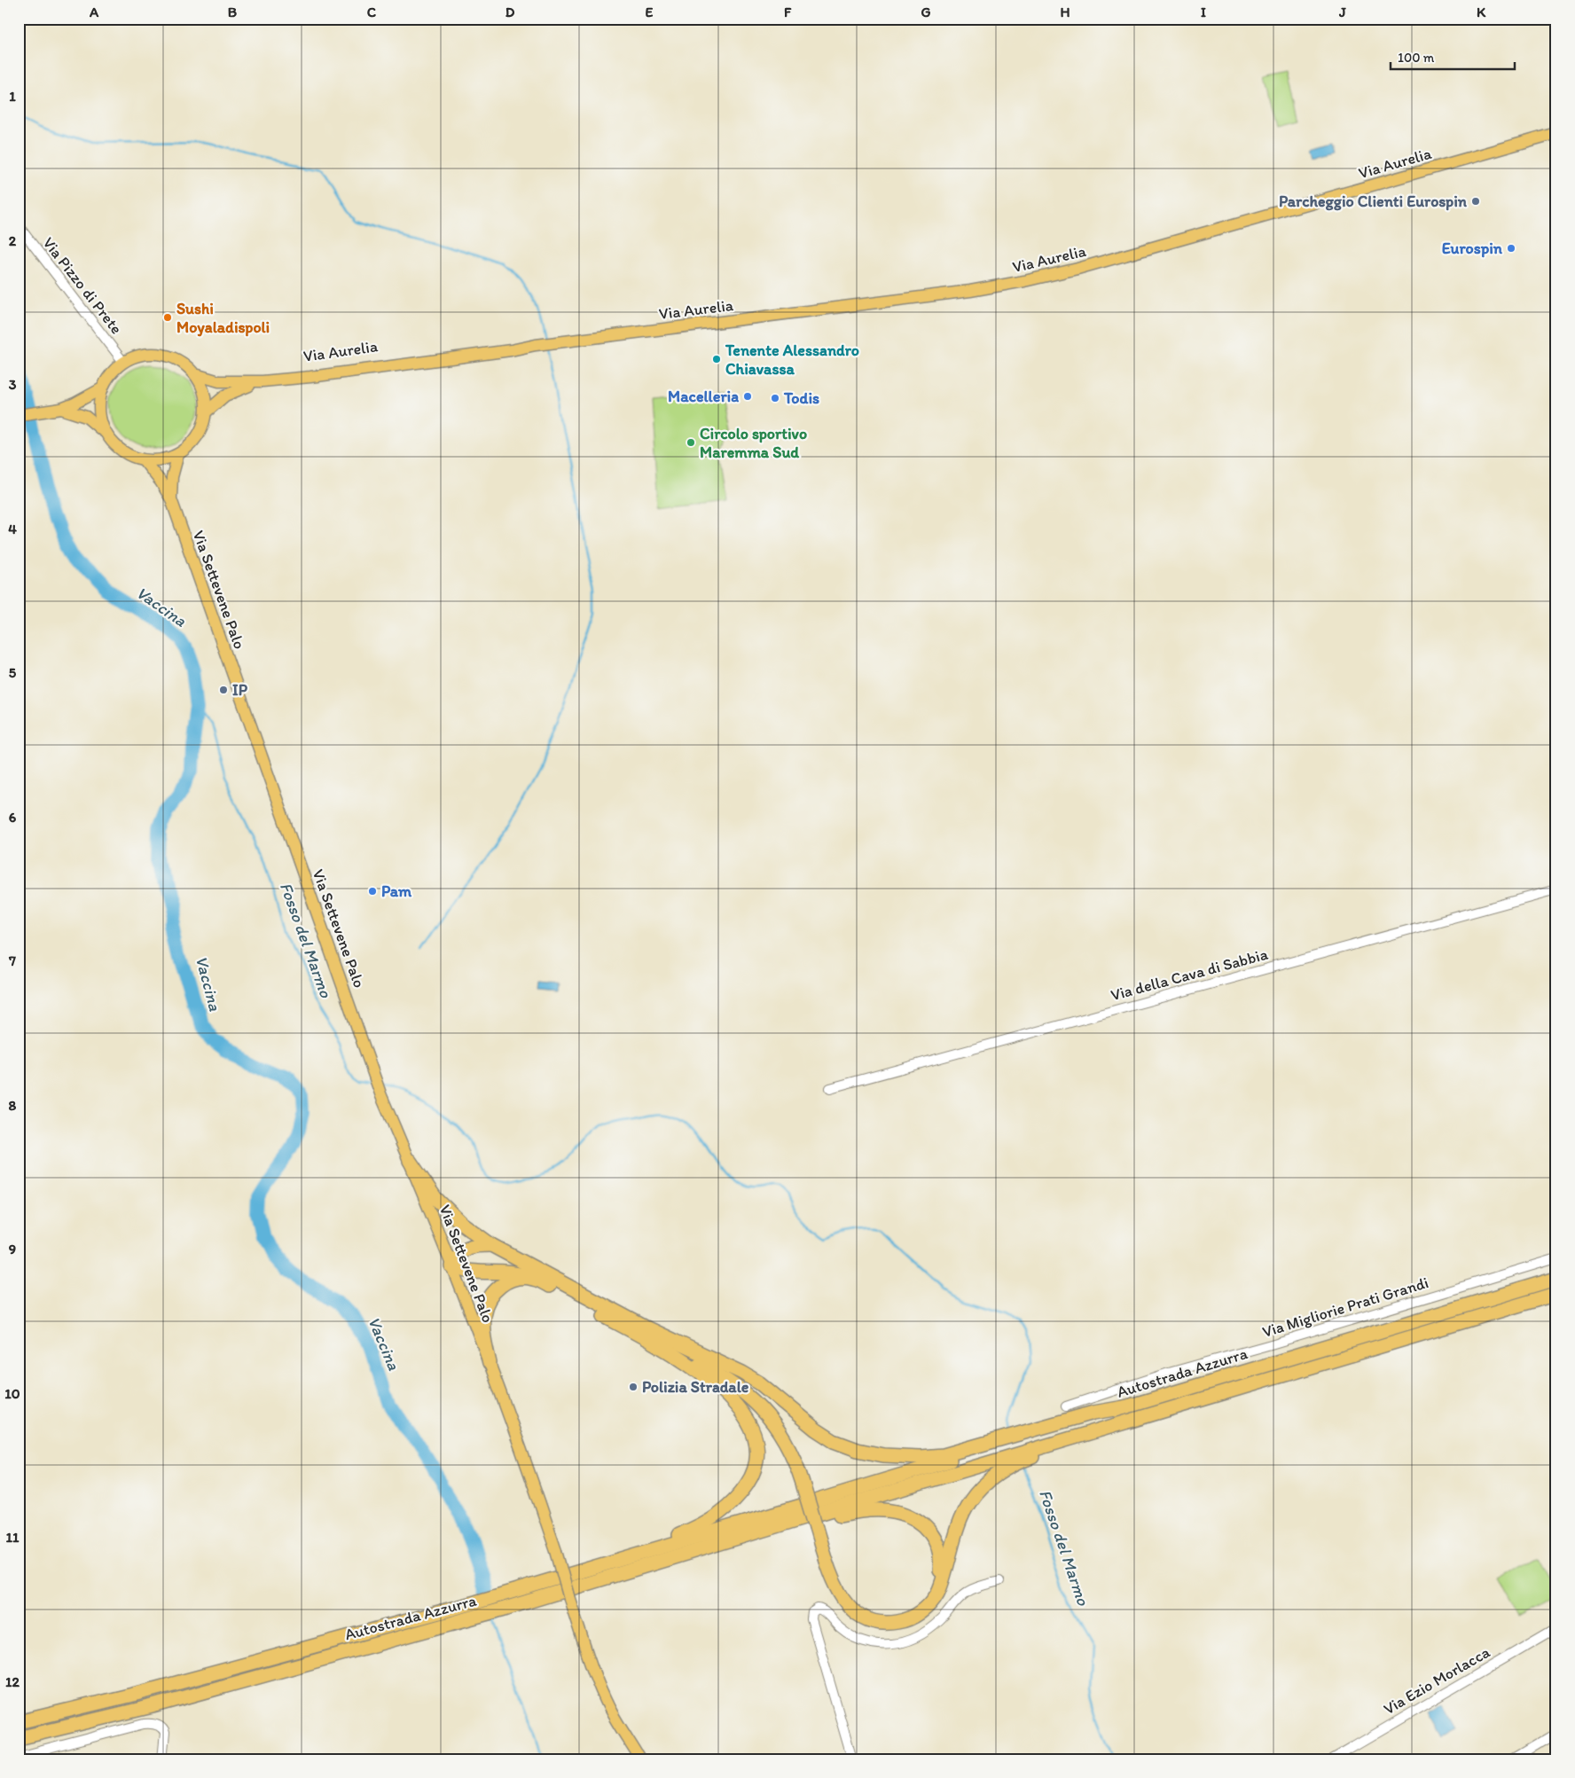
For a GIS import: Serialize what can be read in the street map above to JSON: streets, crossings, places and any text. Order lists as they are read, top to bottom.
{
  "streets": {
    "highway": ["Autostrada Azzurra"],
    "main road": ["Via Aurelia", "Via Settevene Palo"],
    "street": [
      "Via Pizzo di Prete",
      "Via della Cava di Sabbia",
      "Via Migliorie Prati Grandi",
      "Via Ezio Morlacca"
    ]
  },
  "crossings": [
    ["Via Aurelia", "Via Pizzo di Prete"],
    ["Via Aurelia", "Via Settevene Palo"],
    ["Via Pizzo di Prete", "Via Settevene Palo"]
  ],
  "water": ["Vaccina", "Fosso del Marmo"],
  "places": [
    "Parcheggio Clienti Eurospin",
    "Eurospin",
    "Sushi Moyaladispoli",
    "Tenente Alessandro Chiavassa",
    "Macelleria",
    "Todis",
    "Circolo sportivo Maremma Sud",
    "IP",
    "Pam",
    "Polizia Stradale"
  ],
  "scale_bar": "100 m",
  "grid": {
    "columns": [
      "A",
      "B",
      "C",
      "D",
      "E",
      "F",
      "G",
      "H",
      "I",
      "J",
      "K"
    ],
    "rows": [
      "1",
      "2",
      "3",
      "4",
      "5",
      "6",
      "7",
      "8",
      "9",
      "10",
      "11",
      "12"
    ]
  }
}
